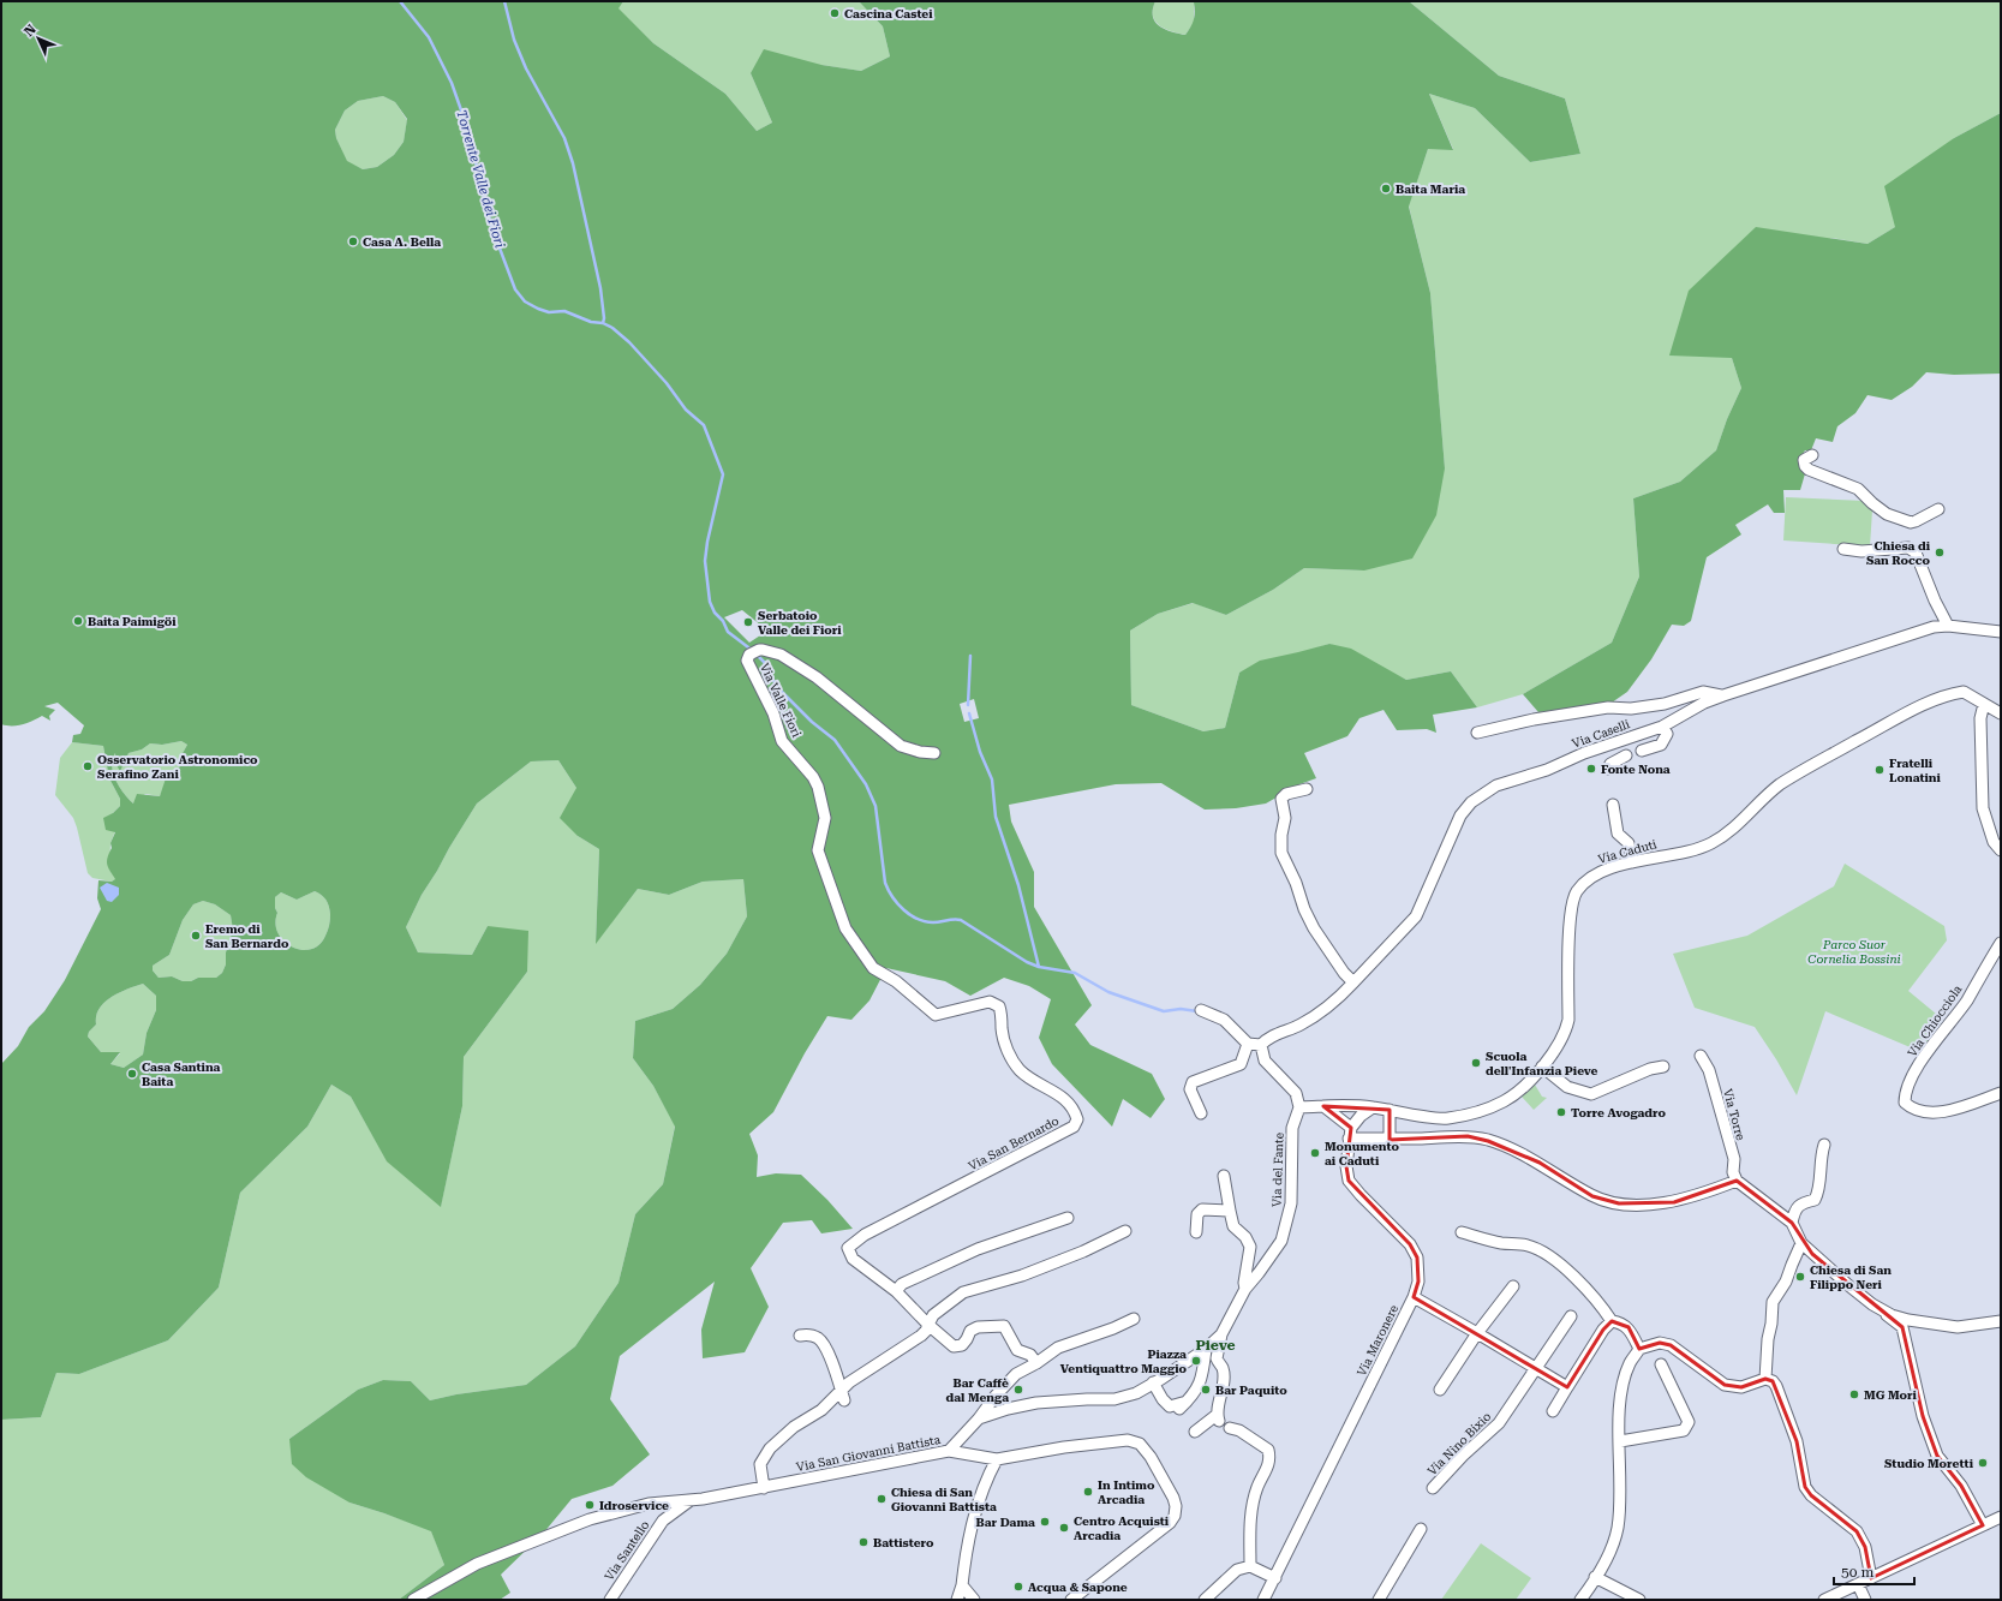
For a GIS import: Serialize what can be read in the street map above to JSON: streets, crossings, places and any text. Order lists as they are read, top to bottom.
{
  "streets": {
    "street": [
      "Via Valle Fiori",
      "Via Caselli",
      "Via Caduti",
      "Via Chiocciola",
      "Via Torre",
      "Via San Bernardo",
      "Via del Fante",
      "Via Maronere",
      "Via Nino Bixio",
      "Via San Giovanni Battista",
      "Via Santello"
    ]
  },
  "crossings": [
    ["Via Valle Fiori", "Via San Bernardo"],
    ["Via del Fante", "Via San Giovanni Battista"],
    ["Via San Giovanni Battista", "Via Santello"]
  ],
  "districts": ["Pieve"],
  "water": ["Torrente Valle dei Fiori"],
  "parks": ["Parco Suor Cornelia Bossini"],
  "places": [
    "Cascina Castei",
    "Baita Maria",
    "Casa A. Bella",
    "Chiesa di San Rocco",
    "Baita Paimigöi",
    "Serbatoio Valle dei Fiori",
    "Osservatorio Astronomico Serafino Zani",
    "Fonte Nona",
    "Fratelli Lonatini",
    "Eremo di San Bernardo",
    "Scuola dell'Infanzia Pieve",
    "Casa Santina Baita",
    "Torre Avogadro",
    "Monumento ai Caduti",
    "Chiesa di San Filippo Neri",
    "Piazza Ventiquattro Maggio",
    "Bar Caffè dal Menga",
    "Bar Paquito",
    "MG Mori",
    "Studio Moretti",
    "In Intimo Arcadia",
    "Chiesa di San Giovanni Battista",
    "Idroservice",
    "Bar Dama",
    "Centro Acquisti Arcadia",
    "Battistero",
    "Acqua & Sapone"
  ],
  "scale_bar": "50 m",
  "north": "top left"
}
